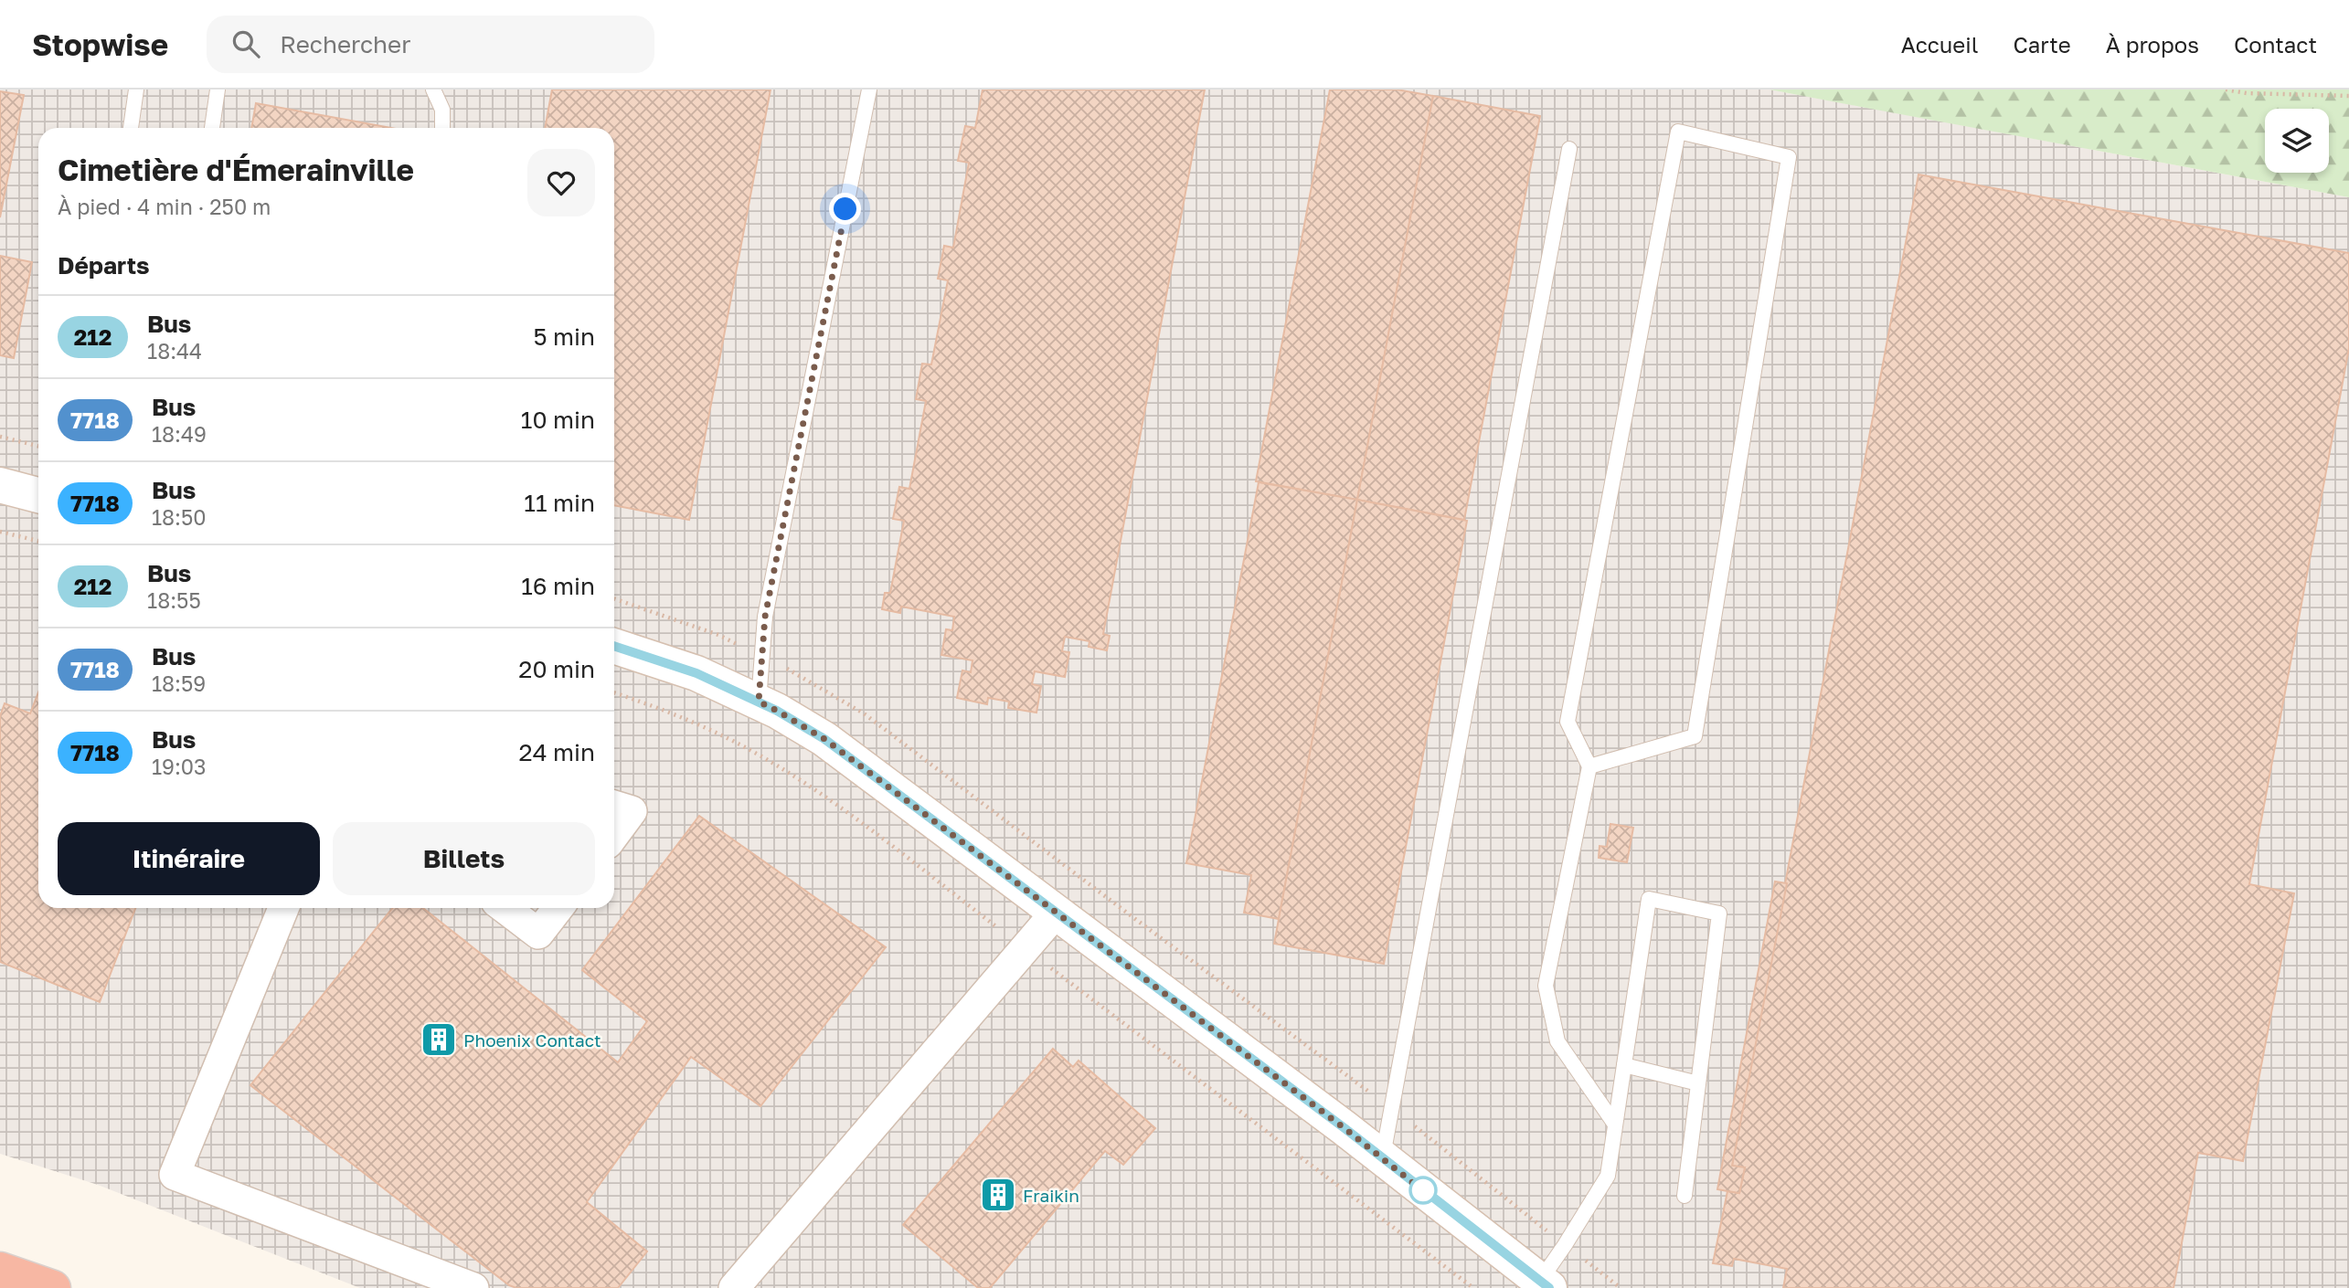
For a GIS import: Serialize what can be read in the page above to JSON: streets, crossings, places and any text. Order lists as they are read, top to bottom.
{
  "places": {
    "building": ["Phoenix Contact", "Fraikin"]
  },
  "lines": ["bus line 212"],
  "page": {
    "header": "Stopwise",
    "search": "Rechercher",
    "nav": [
      "Accueil",
      "Carte",
      "À propos",
      "Contact"
    ],
    "heading": [
      ["Cimetière d'Émerainville", "À pied · 4 min · 250 m"],
      "Départs"
    ],
    "list": [
      {
        "mark": "212",
        "name": "Bus",
        "note": "18:44",
        "value": "5 min"
      },
      {
        "mark": "7718",
        "name": "Bus",
        "note": "18:49",
        "value": "10 min"
      },
      {
        "mark": "7718",
        "name": "Bus",
        "note": "18:50",
        "value": "11 min"
      },
      {
        "mark": "212",
        "name": "Bus",
        "note": "18:55",
        "value": "16 min"
      },
      {
        "mark": "7718",
        "name": "Bus",
        "note": "18:59",
        "value": "20 min"
      },
      {
        "mark": "7718",
        "name": "Bus",
        "note": "19:03",
        "value": "24 min"
      }
    ],
    "buttons": ["Itinéraire", "Billets"]
  }
}
